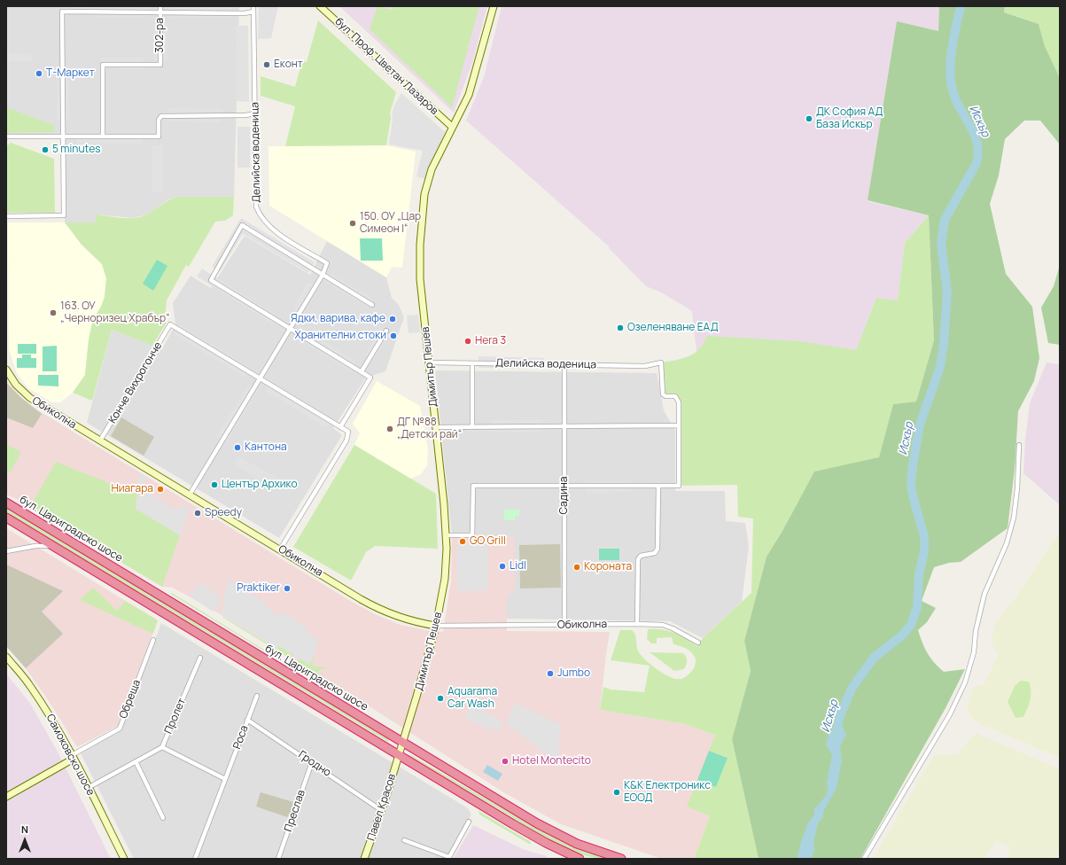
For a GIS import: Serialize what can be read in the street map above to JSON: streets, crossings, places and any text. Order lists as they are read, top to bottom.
{
  "streets": {
    "highway": ["бул. Цариградско шосе"],
    "main road": [
      "бул. Проф. Цветан Лазаров",
      "Димитър Пешев",
      "Обиколна",
      "Самоковско шосе",
      "Павел Красов"
    ],
    "street": [
      "302-ра",
      "Делийска воденица",
      "Конче Вихрогонче",
      "Садина",
      "Обреща",
      "Пролет",
      "Роса",
      "Гродно",
      "Преслав"
    ]
  },
  "crossings": [
    ["бул. Проф. Цветан Лазаров", "Димитър Пешев"],
    ["Делийска воденица", "Димитър Пешев"],
    ["Делийска воденица", "Садина"],
    ["Димитър Пешев", "Обиколна"],
    ["Димитър Пешев", "бул. Цариградско шосе"],
    ["Димитър Пешев", "Павел Красов"],
    ["Конче Вихрогонче", "Обиколна"],
    ["Обиколна", "Садина"],
    ["Обреща", "Самоковско шосе"],
    ["Пролет", "Самоковско шосе"],
    ["Роса", "Гродно"],
    ["Гродно", "Павел Красов"],
    ["Гродно", "Преслав"]
  ],
  "water": ["Искър"],
  "places": [
    "Еконт",
    "Т-Маркет",
    "ДК София АД База Искър",
    "5 minutes",
    "150. ОУ „Цар Симеон I“",
    "163. ОУ „Черноризец Храбър“",
    "Ядки, варива, кафе",
    "Озеленяване ЕАД",
    "Хранителни стоки",
    "Hera 3",
    "ДГ №88 „Детски рай“",
    "Кантона",
    "Център Архико",
    "Ниагара",
    "Speedy",
    "GO Grill",
    "Lidl",
    "Короната",
    "Praktiker",
    "Jumbo",
    "Aquarama Car Wash",
    "Hotel Montecito",
    "K&K Електроникс ЕООД"
  ],
  "north": "top"
}
